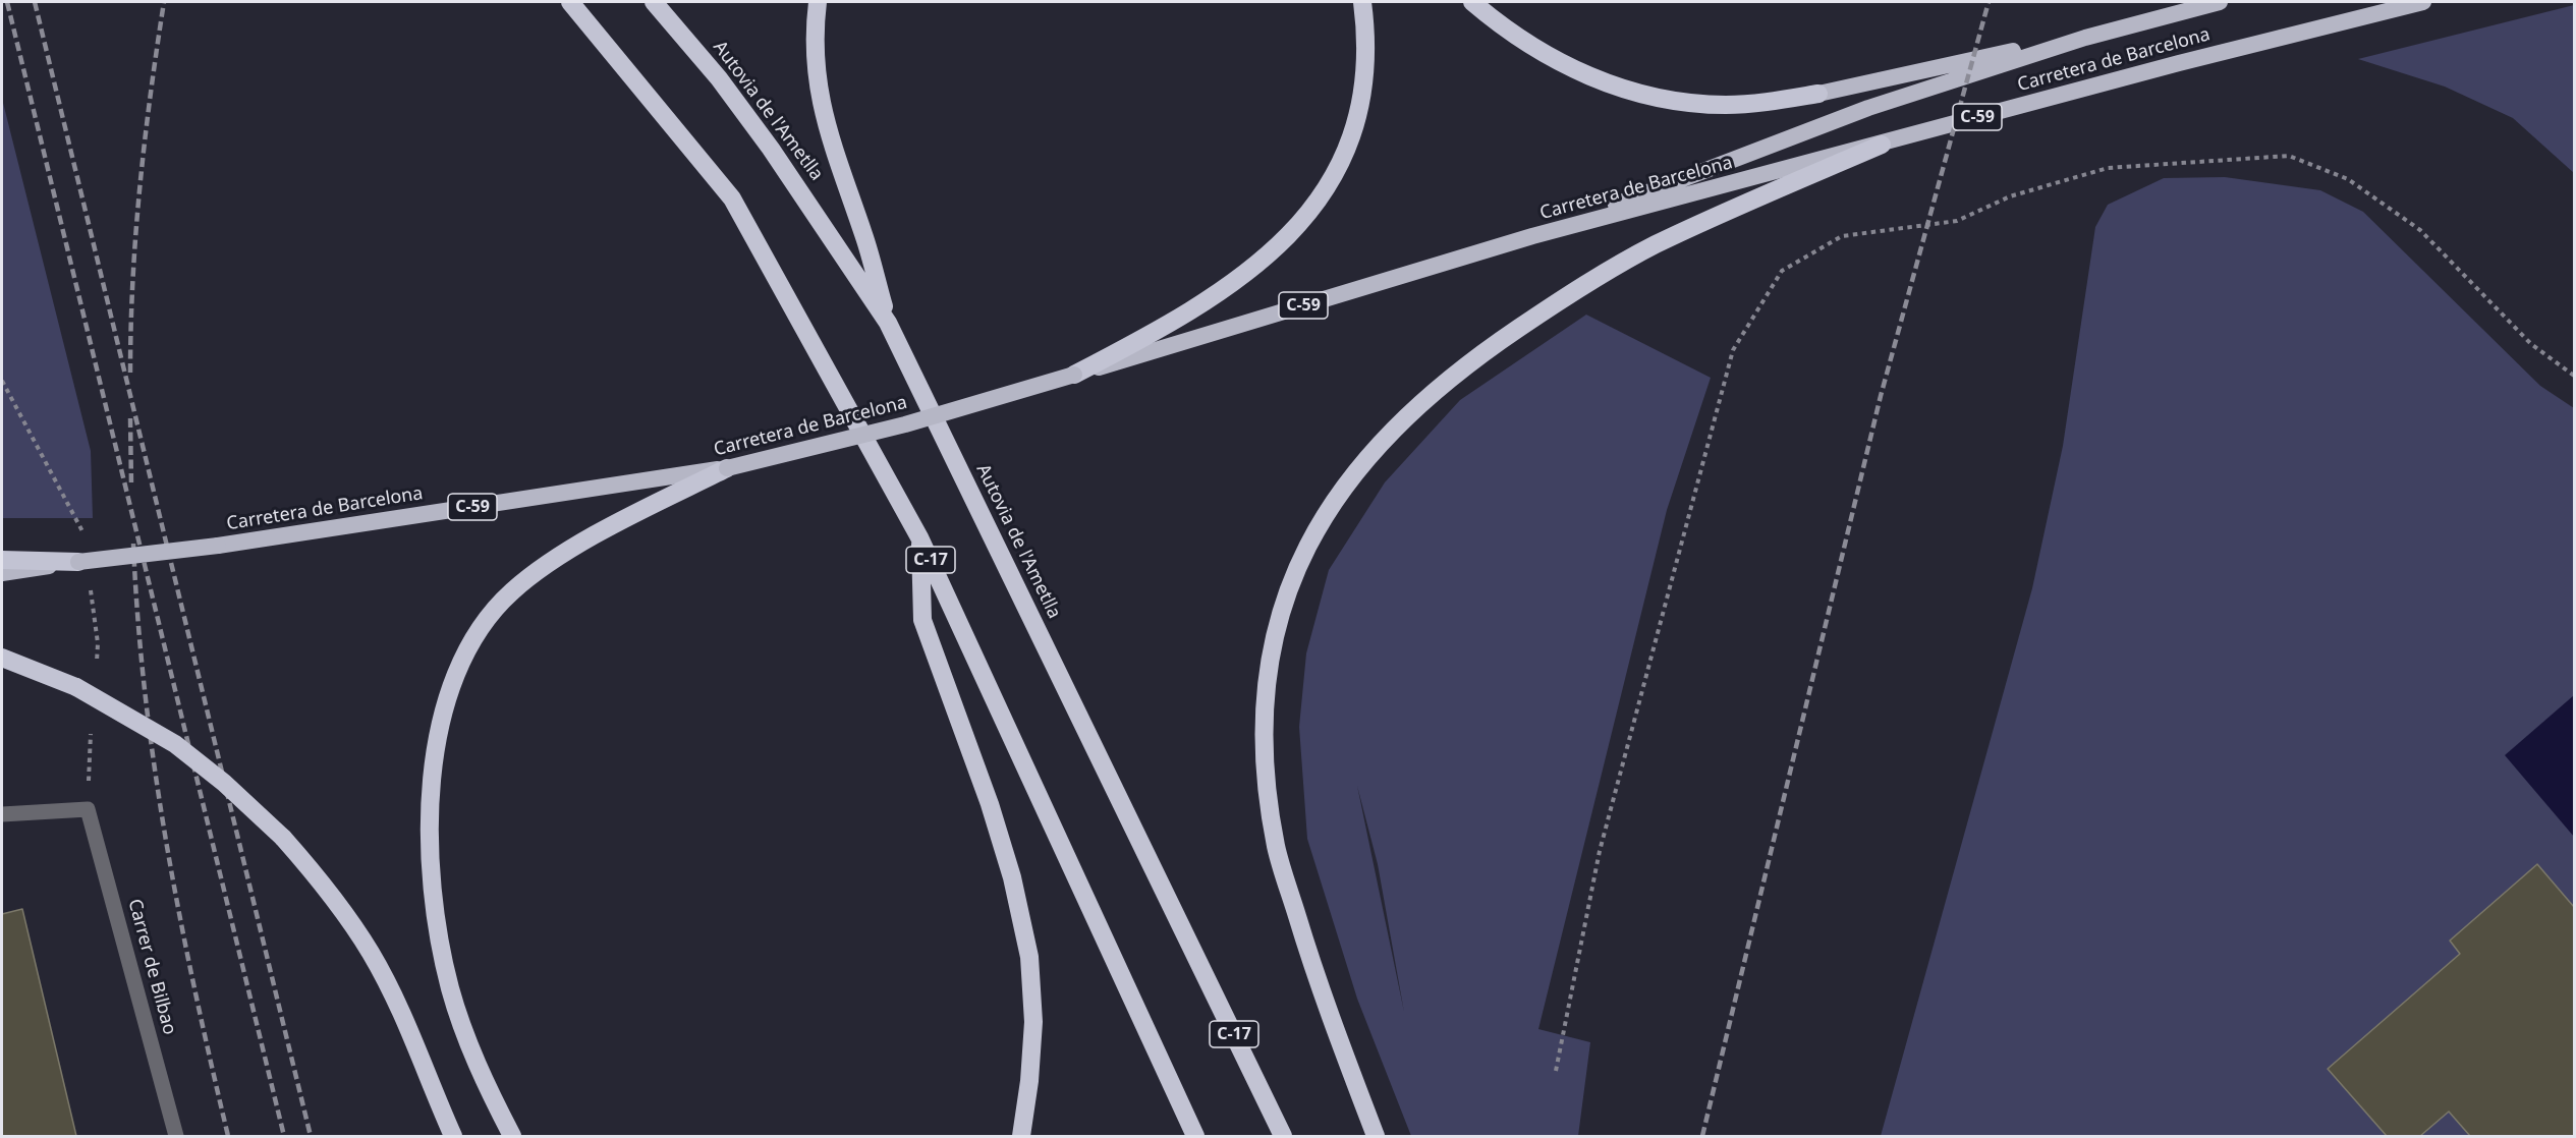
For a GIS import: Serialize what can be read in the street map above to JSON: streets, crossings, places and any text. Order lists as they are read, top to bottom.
{
  "streets": {
    "highway": [
      "Carretera de Barcelona",
      "Autovia de l'Ametlla",
      "C-59",
      "C-17"
    ],
    "street": ["Carrer de Bilbao"]
  },
  "crossings": [
    ["Carretera de Barcelona", "C-59"]
  ]
}
